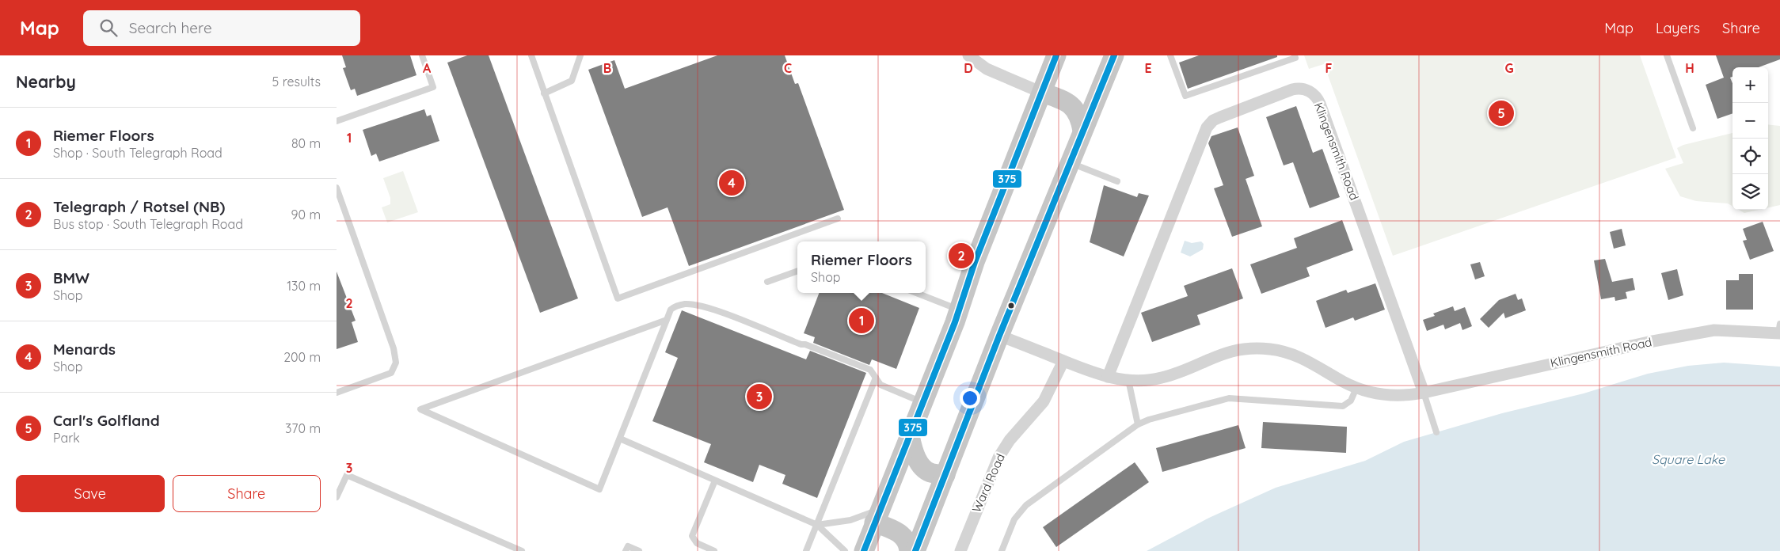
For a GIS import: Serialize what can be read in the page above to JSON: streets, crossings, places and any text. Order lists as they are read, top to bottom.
{
  "streets": {
    "street": ["Klingensmith Road", "Ward Road"]
  },
  "crossings": [
    ["Klingensmith Road", "Ward Road"]
  ],
  "water": ["Square Lake"],
  "lines": ["transit line 375"],
  "page": {
    "header": "Map",
    "search": "Search here",
    "nav": ["Map", "Layers", "Share"],
    "heading": ["Nearby", "5 results"],
    "map_buttons": ["+", "−"],
    "pins": [
      "5",
      "4",
      "2",
      "1",
      "3"
    ],
    "list": [
      {
        "mark": "1",
        "name": "Riemer Floors",
        "note": "Shop · South Telegraph Road",
        "value": "80 m"
      },
      {
        "mark": "2",
        "name": "Telegraph / Rotsel (NB)",
        "note": "Bus stop · South Telegraph Road",
        "value": "90 m"
      },
      {
        "mark": "3",
        "name": "BMW",
        "note": "Shop",
        "value": "130 m"
      },
      {
        "mark": "4",
        "name": "Menards",
        "note": "Shop",
        "value": "200 m"
      },
      {
        "mark": "5",
        "name": "Carl's Golfland",
        "note": "Park",
        "value": "370 m"
      }
    ],
    "popup": ["Riemer Floors", "Shop"],
    "buttons": ["Save", "Share"]
  },
  "grid": {
    "columns": [
      "A",
      "B",
      "C",
      "D",
      "E",
      "F",
      "G",
      "H"
    ],
    "rows": ["1", "2", "3"]
  }
}
